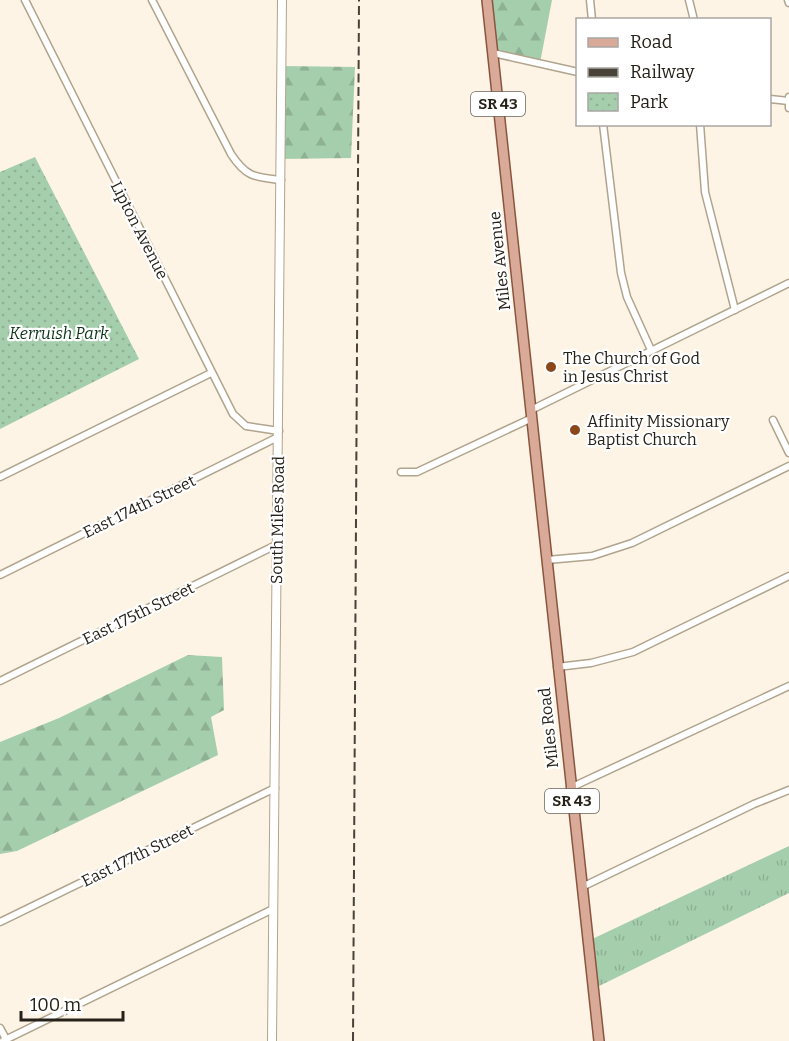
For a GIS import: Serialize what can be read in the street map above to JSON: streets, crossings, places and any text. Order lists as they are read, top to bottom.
{
  "streets": {
    "main road": ["SR 43", "Miles Avenue", "Miles Road"],
    "street": [
      "Lipton Avenue",
      "East 174th Street",
      "South Miles Road",
      "East 175th Street",
      "East 177th Street"
    ]
  },
  "crossings": [
    ["Lipton Avenue", "East 174th Street"],
    ["Lipton Avenue", "South Miles Road"],
    ["Miles Avenue", "Miles Road"],
    ["East 174th Street", "South Miles Road"],
    ["South Miles Road", "East 175th Street"],
    ["South Miles Road", "East 177th Street"]
  ],
  "parks": ["Kerruish Park"],
  "places": ["The Church of God in Jesus Christ", "Affinity Missionary Baptist Church"],
  "legend": ["Road", "Railway", "Park"],
  "scale_bar": "100 m"
}
